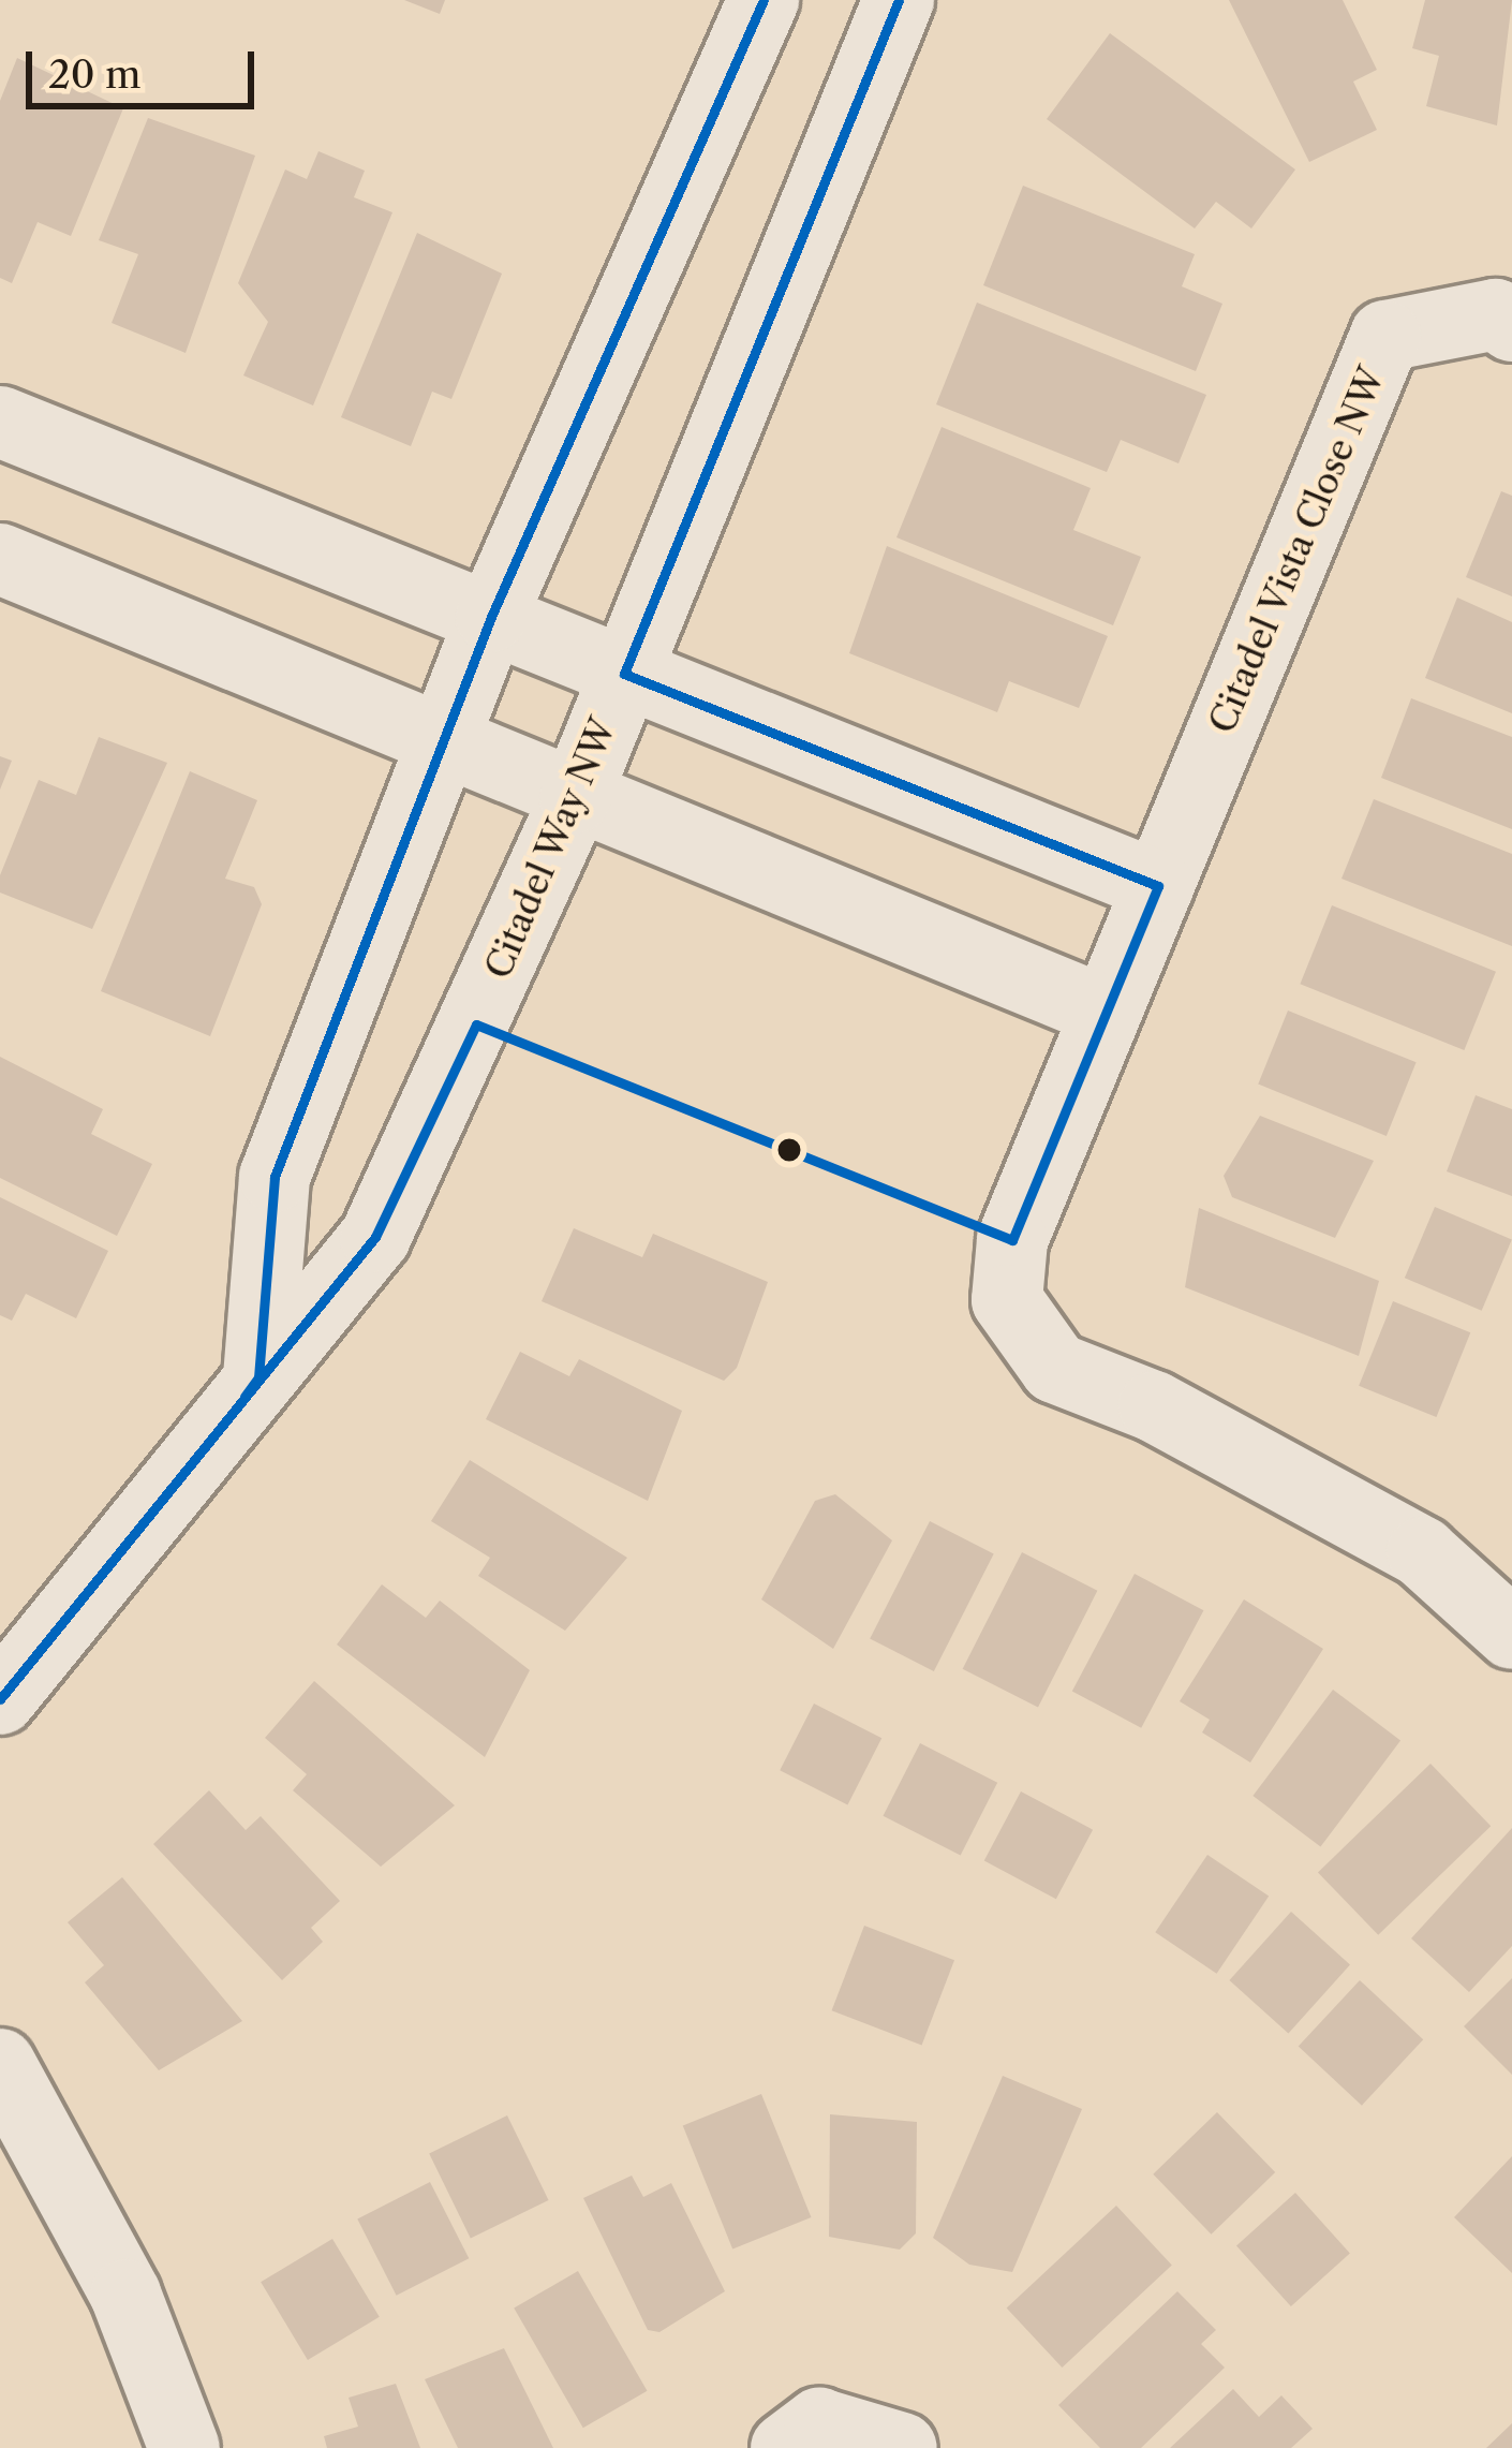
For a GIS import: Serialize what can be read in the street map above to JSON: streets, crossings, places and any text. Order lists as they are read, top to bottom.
{
  "streets": {
    "street": ["Citadel Vista Close NW", "Citadel Way NW"]
  },
  "scale_bar": "20 m"
}
